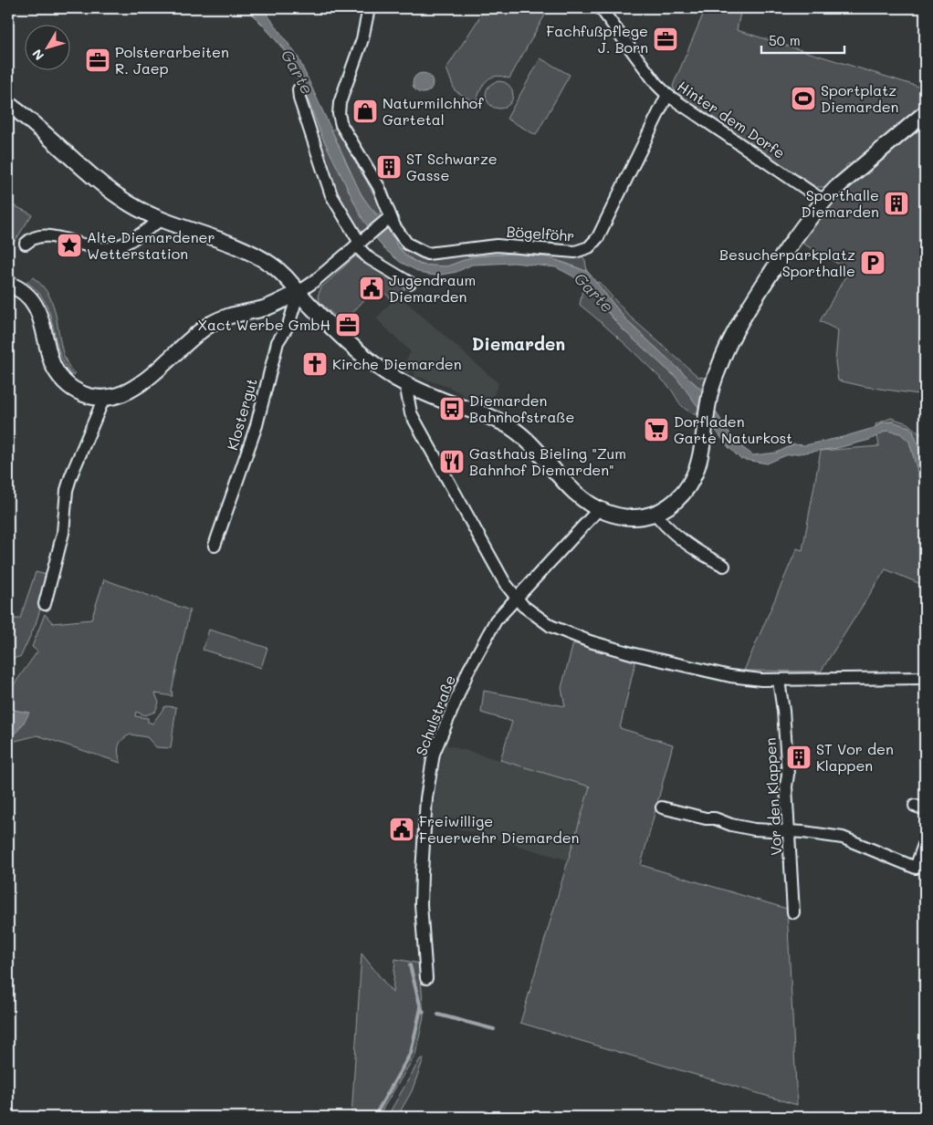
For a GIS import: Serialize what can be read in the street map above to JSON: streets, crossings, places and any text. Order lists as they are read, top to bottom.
{
  "streets": {
    "street": [
      "Hinter dem Dorfe",
      "Bögelföhr",
      "Klostergut",
      "Schulstraße",
      "Vor den Klappen"
    ]
  },
  "crossings": [
    ["Hinter dem Dorfe", "Bögelföhr"]
  ],
  "districts": ["Diemarden"],
  "water": ["Garte"],
  "places": {
    "office": ["Fachfußpflege J. Born", "Polsterarbeiten R. Jaep", "Xact Werbe GmbH"],
    "sports": ["Sportplatz Diemarden"],
    "shop": ["Naturmilchhof Gartetal"],
    "building": ["ST Schwarze Gasse", "Sporthalle Diemarden", "ST Vor den Klappen"],
    "place": ["Alte Diemardener Wetterstation"],
    "parking": ["Besucherparkplatz Sporthalle"],
    "public building": ["Jugendraum Diemarden", "Freiwillige Feuerwehr Diemarden"],
    "church": ["Kirche Diemarden"],
    "bus stop": ["Diemarden Bahnhofstraße"],
    "supermarket": ["Dorfladen Garte Naturkost"],
    "restaurant": ["Gasthaus Bieling \"Zum Bahnhof Diemarden\""]
  },
  "scale_bar": "50 m",
  "north": "bottom left"
}
